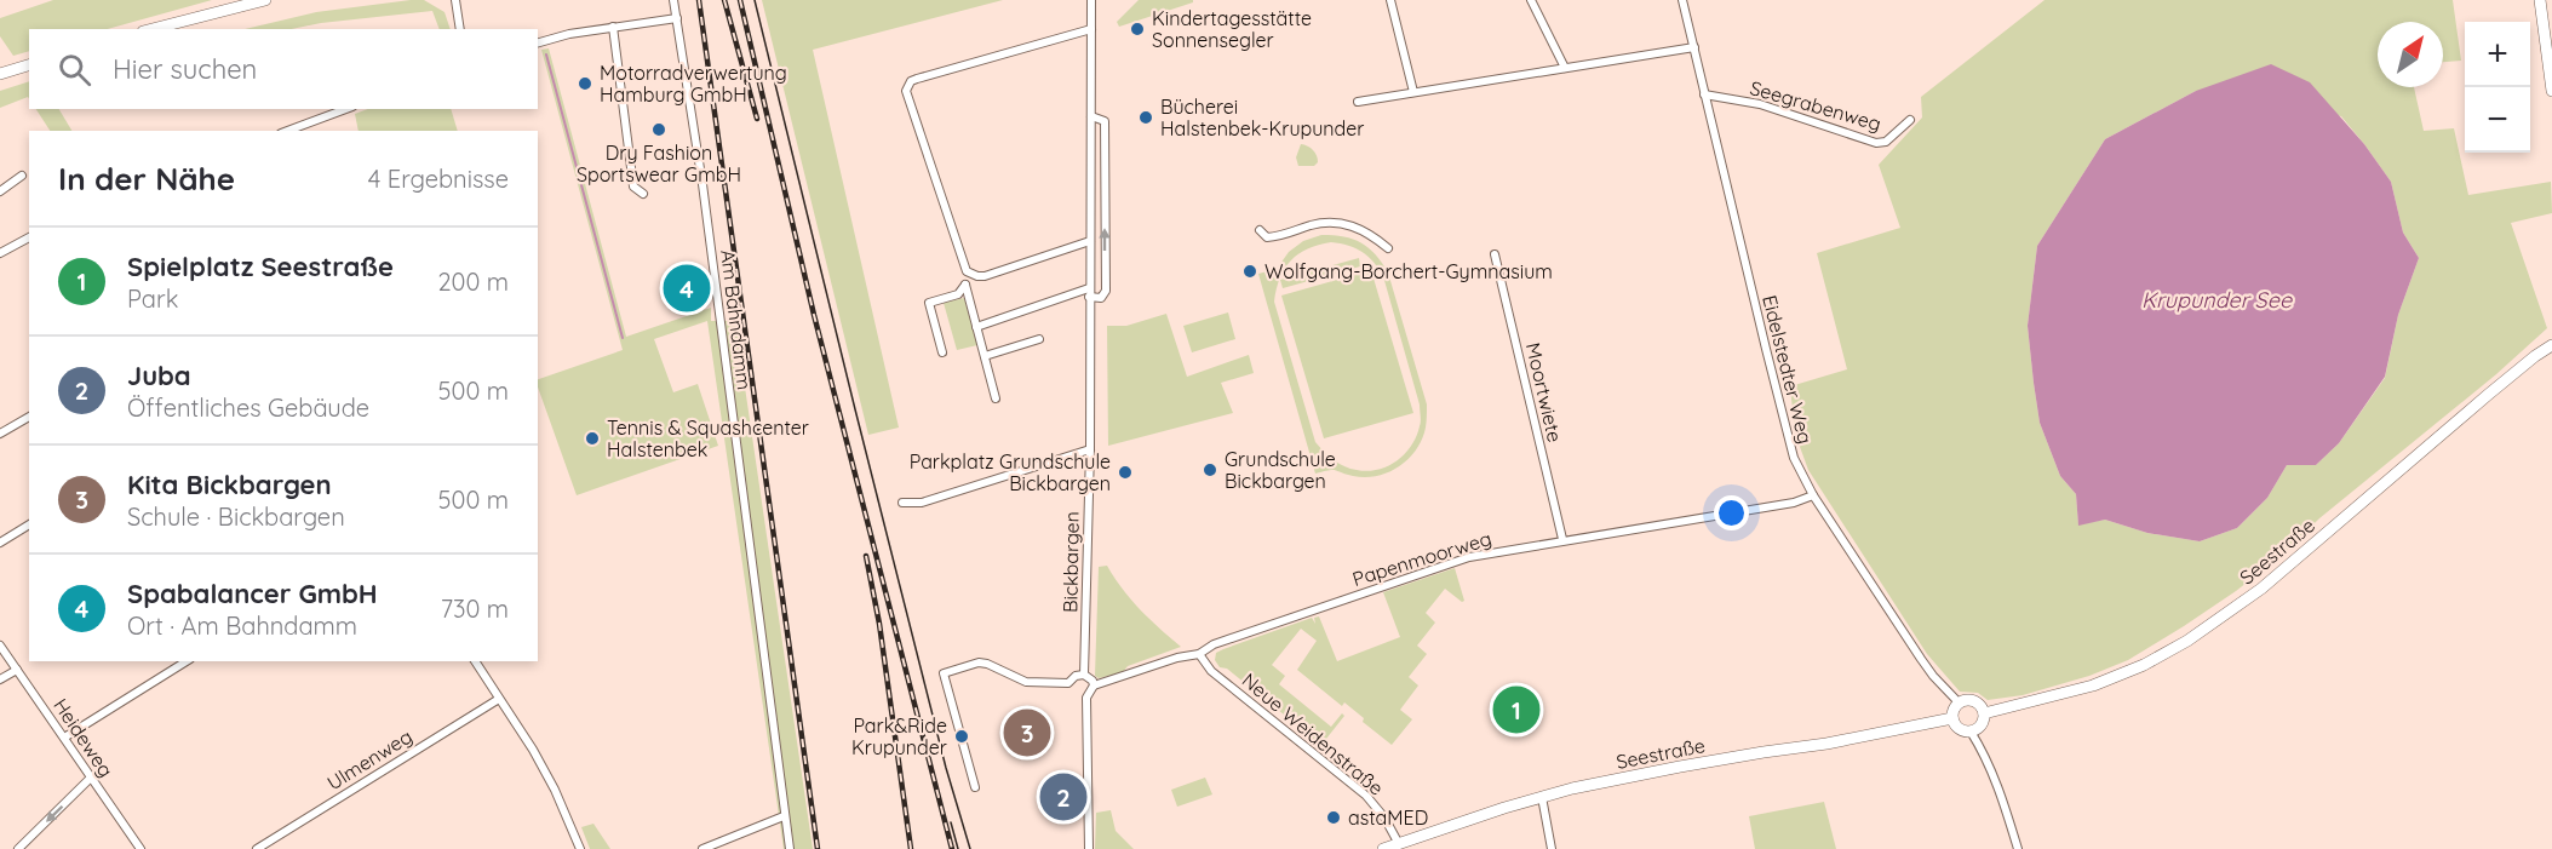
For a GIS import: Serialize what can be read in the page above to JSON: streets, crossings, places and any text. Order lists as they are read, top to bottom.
{
  "streets": {
    "street": [
      "Seegrabenweg",
      "Am Bahndamm",
      "Eidelstedter Weg",
      "Moortwiete",
      "Seestraße",
      "Papenmoorweg",
      "Bickbargen",
      "Neue Weidenstraße",
      "Heideweg",
      "Ulmenweg"
    ]
  },
  "crossings": [
    ["Seegrabenweg", "Eidelstedter Weg"],
    ["Eidelstedter Weg", "Seestraße"],
    ["Eidelstedter Weg", "Papenmoorweg"],
    ["Moortwiete", "Papenmoorweg"],
    ["Seestraße", "Neue Weidenstraße"],
    ["Papenmoorweg", "Neue Weidenstraße"]
  ],
  "water": ["Krupunder See"],
  "places": [
    "Kindertagesstätte Sonnensegler",
    "Motorradverwertung Hamburg GmbH",
    "Bücherei Halstenbek-Krupunder",
    "Dry Fashion Sportswear GmbH",
    "Wolfgang-Borchert-Gymnasium",
    "Tennis & Squashcenter Halstenbek",
    "Grundschule Bickbargen",
    "Parkplatz Grundschule Bickbargen",
    "Park&Ride Krupunder",
    "astaMED"
  ],
  "north": "top right",
  "page": {
    "map_buttons": ["+", "−"],
    "search": "Hier suchen",
    "heading": ["In der Nähe", "4 Ergebnisse"],
    "list": [
      {
        "mark": "1",
        "name": "Spielplatz Seestraße",
        "note": "Park",
        "value": "200 m"
      },
      {
        "mark": "2",
        "name": "Juba",
        "note": "Öffentliches Gebäude",
        "value": "500 m"
      },
      {
        "mark": "3",
        "name": "Kita Bickbargen",
        "note": "Schule · Bickbargen",
        "value": "500 m"
      },
      {
        "mark": "4",
        "name": "Spabalancer GmbH",
        "note": "Ort · Am Bahndamm",
        "value": "730 m"
      }
    ],
    "pins": [
      "4",
      "1",
      "3",
      "2"
    ]
  }
}
